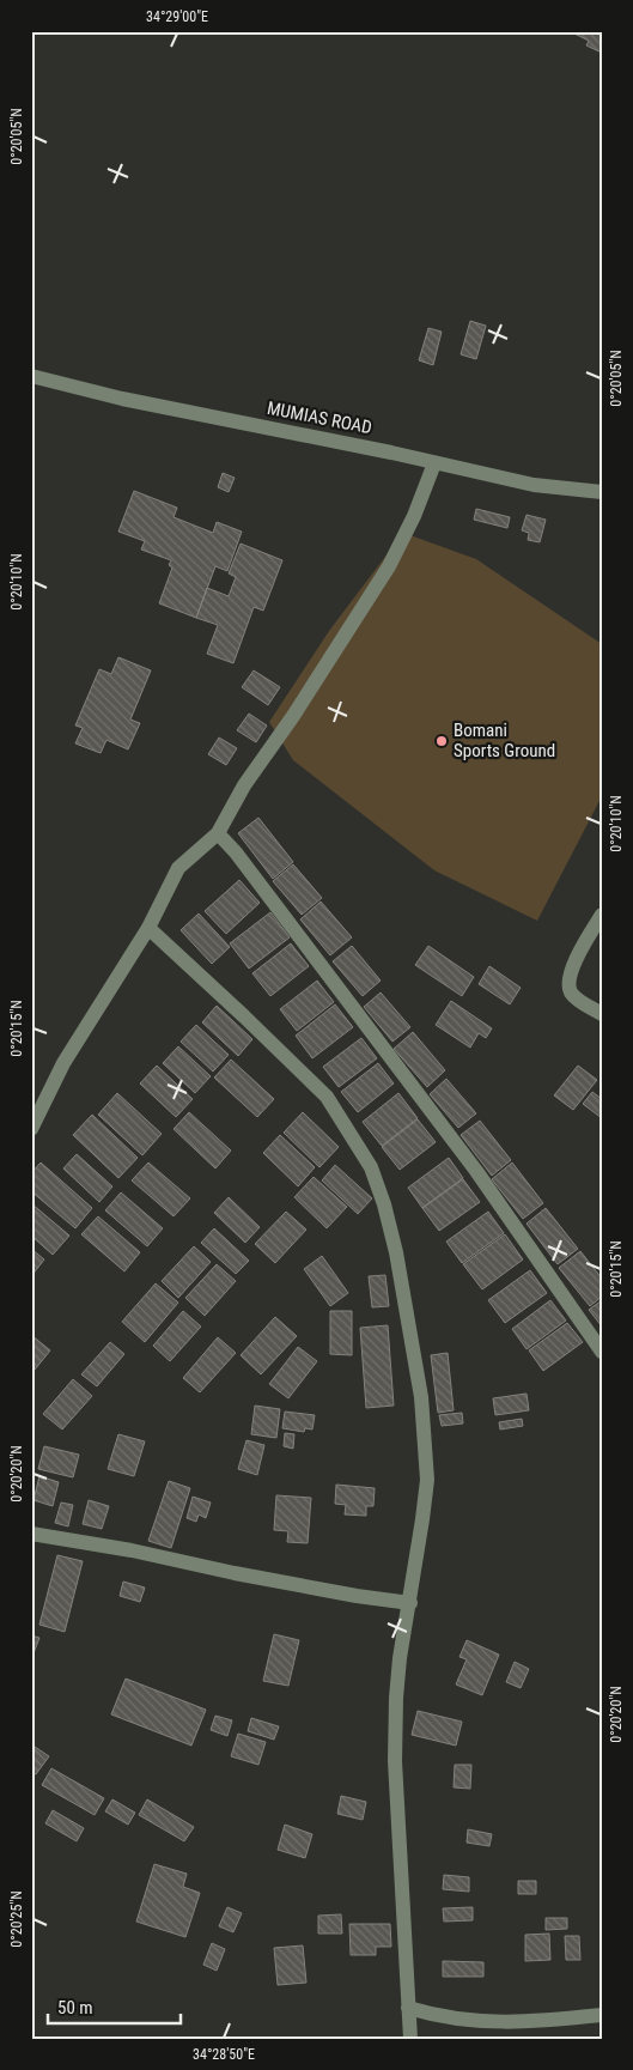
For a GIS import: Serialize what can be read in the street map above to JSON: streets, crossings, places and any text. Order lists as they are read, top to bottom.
{
  "streets": {
    "street": ["MUMIAS ROAD"]
  },
  "places": ["Bomani Sports Ground"],
  "scale_bar": "50 m",
  "coordinates": [
    "34°29'00\"E",
    "0°20'05\"N",
    "0°20'10\"N",
    "0°20'15\"N",
    "0°20'20\"N",
    "0°20'25\"N",
    "34°28'50\"E"
  ]
}
